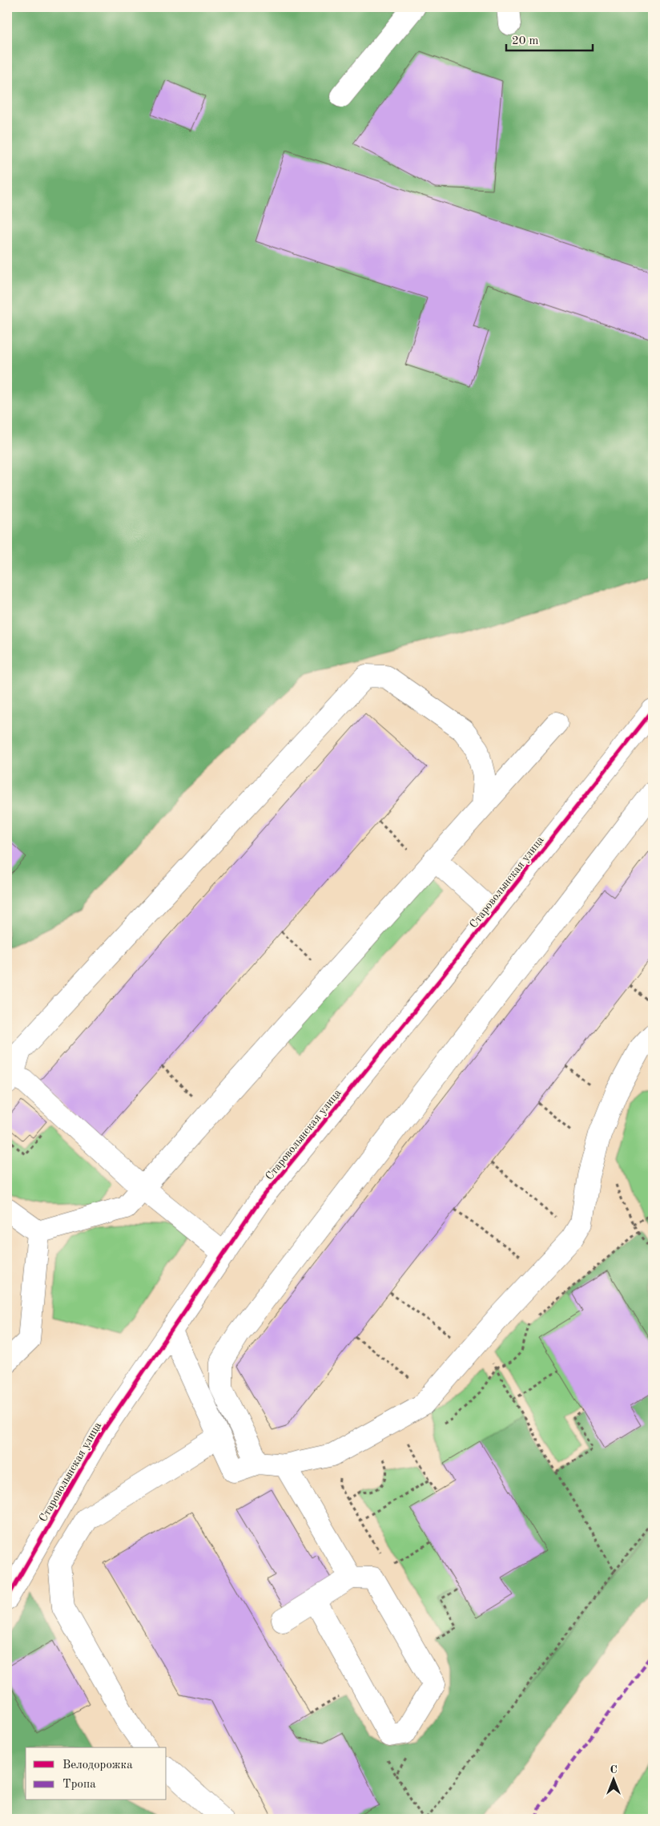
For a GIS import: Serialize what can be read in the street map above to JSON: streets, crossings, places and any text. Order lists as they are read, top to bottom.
{
  "streets": {
    "street": ["Староволынская улица"]
  },
  "legend": ["Велодорожка", "Тропа"],
  "scale_bar": "20 m",
  "north": "top"
}
